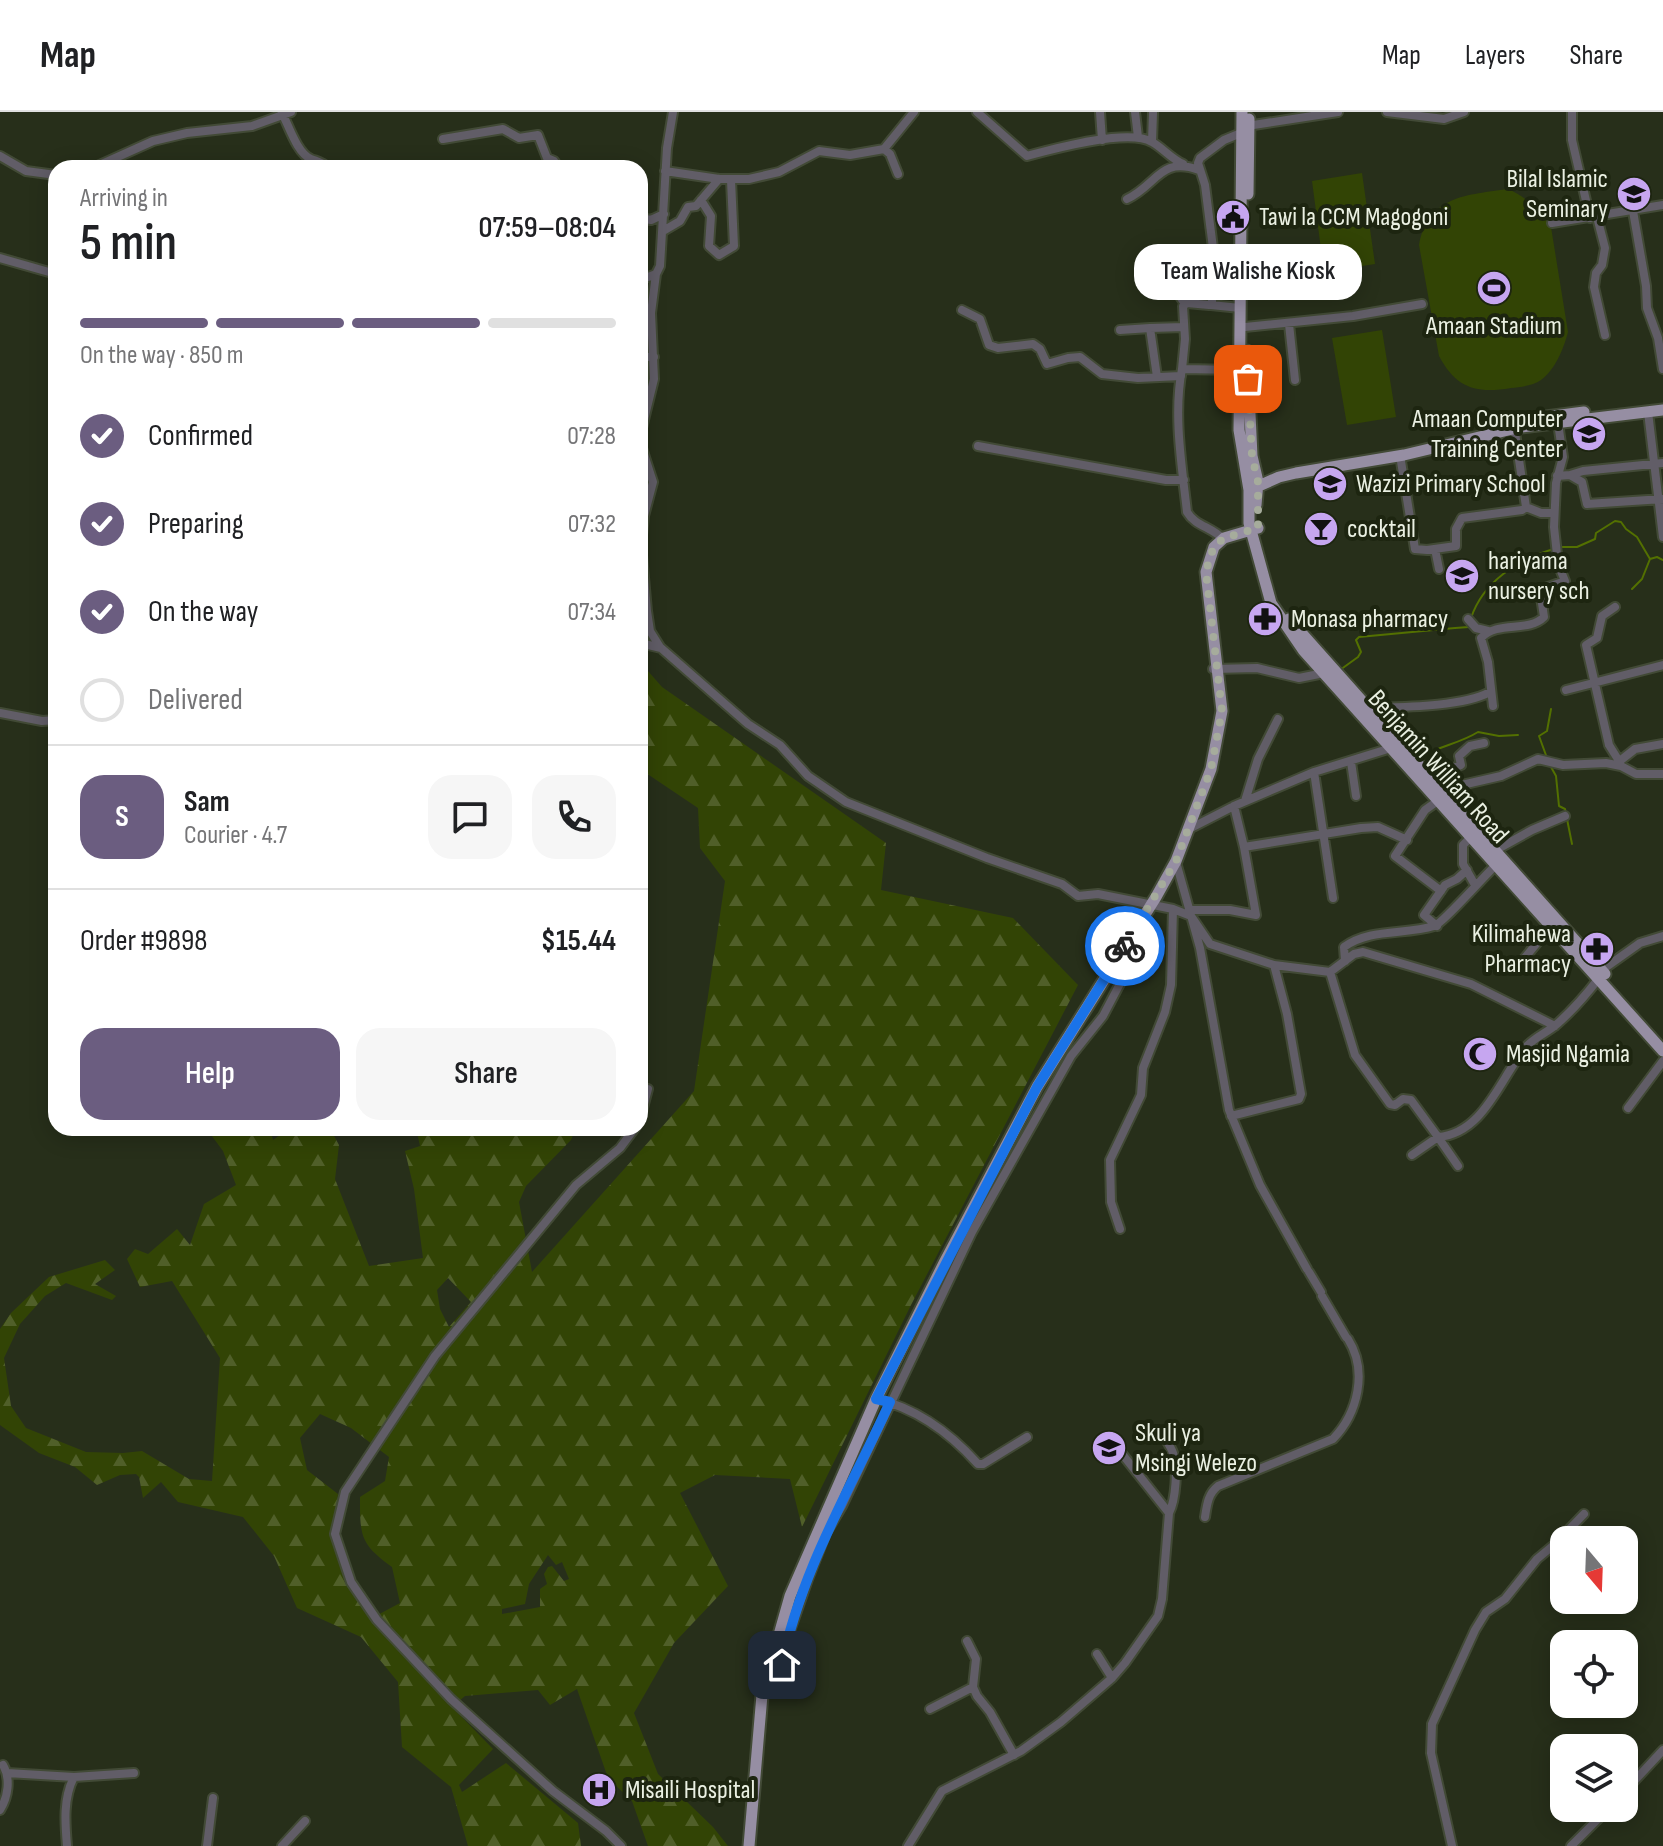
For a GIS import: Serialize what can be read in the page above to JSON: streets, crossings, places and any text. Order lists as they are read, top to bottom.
{
  "streets": {
    "main road": ["Benjamin William Road"]
  },
  "places": {
    "school or university": [
      "Bilal Islamic Seminary",
      "Amaan Computer Training Center",
      "Wazizi Primary School",
      "hariyama nursery sch",
      "Skuli ya Msingi Welezo"
    ],
    "public building": ["Tawi la CCM Magogoni"],
    "sports": ["Amaan Stadium"],
    "other": ["Team Walishe Kiosk"],
    "bar": ["cocktail"],
    "pharmacy": ["Monasa pharmacy", "Kilimahewa Pharmacy"],
    "mosque": ["Masjid Ngamia"],
    "hospital": ["Misaili Hospital"]
  },
  "north": "bottom",
  "page": {
    "header": "Map",
    "nav": ["Map", "Layers", "Share"],
    "heading": ["5 min", "Arriving in", "07:59–08:04"],
    "panel": [
      "Sam",
      "Courier · 4.7",
      "Order #9898",
      "$15.44"
    ],
    "bubble": "Team Walishe Kiosk",
    "bar": "On the way · 850 m",
    "list": [
      ["Confirmed", "07:28"],
      ["Preparing", "07:32"],
      ["On the way", "07:34"],
      "Delivered"
    ],
    "round": "S",
    "buttons": ["Help", "Share"]
  }
}
